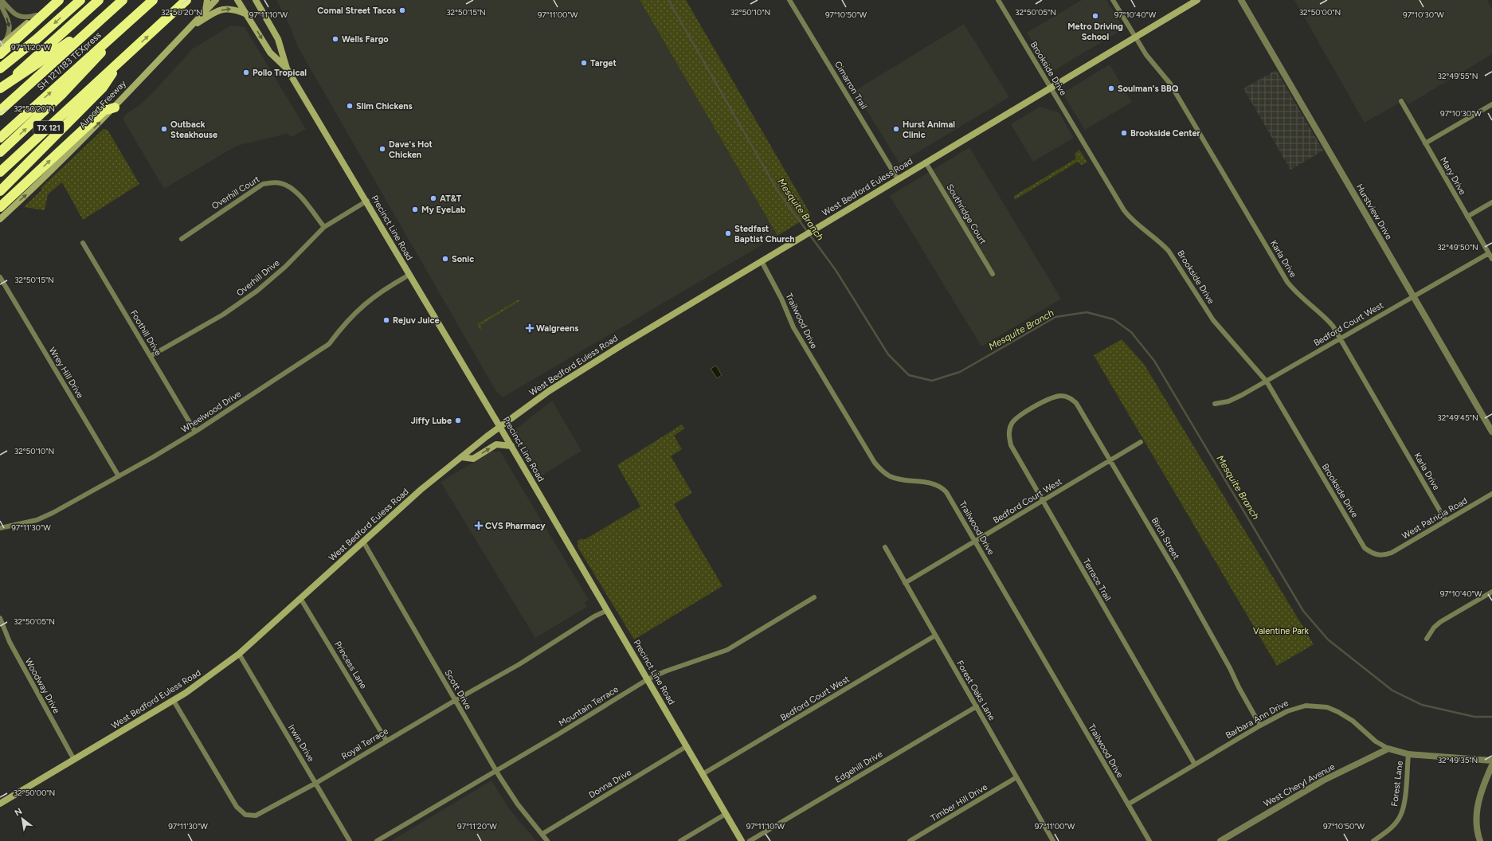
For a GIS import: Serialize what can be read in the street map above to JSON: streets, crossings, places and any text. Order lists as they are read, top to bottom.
{
  "streets": {
    "highway": ["SH 121/183 TEXpress", "Airport Freeway", "TX 121"],
    "main road": ["West Bedford Euless Road", "Precinct Line Road"],
    "street": [
      "Brookside Drive",
      "Cimarron Trail",
      "Mary Drive",
      "Overhill Court",
      "Hurstview Drive",
      "Southridge Court",
      "Karla Drive",
      "Overhill Drive",
      "Trailwood Drive",
      "Bedford Court West",
      "Foothill Drive",
      "Wrey Hill Drive",
      "Wheelwood Drive",
      "West Patricia Road",
      "Birch Street",
      "Terrace Trail",
      "Princess Lane",
      "Woodway Drive",
      "Scott Drive",
      "Forest Oaks Lane",
      "Mountain Terrace",
      "Barbara Ann Drive",
      "Irwin Drive",
      "Royal Terrace",
      "Edgehill Drive",
      "Donna Drive",
      "Forest Lane",
      "West Cheryl Avenue",
      "Timber Hill Drive"
    ]
  },
  "crossings": [
    ["Brookside Drive", "West Bedford Euless Road"],
    ["Brookside Drive", "Bedford Court West"],
    ["Brookside Drive", "West Patricia Road"],
    ["Cimarron Trail", "West Bedford Euless Road"],
    ["Mary Drive", "Bedford Court West"],
    ["West Bedford Euless Road", "Southridge Court"],
    ["West Bedford Euless Road", "Precinct Line Road"],
    ["West Bedford Euless Road", "Karla Drive"],
    ["West Bedford Euless Road", "Trailwood Drive"],
    ["West Bedford Euless Road", "Princess Lane"],
    ["West Bedford Euless Road", "Woodway Drive"],
    ["West Bedford Euless Road", "Scott Drive"],
    ["West Bedford Euless Road", "Irwin Drive"],
    ["West Bedford Euless Road", "Royal Terrace"],
    ["Overhill Court", "Overhill Drive"],
    ["Hurstview Drive", "Bedford Court West"],
    ["Precinct Line Road", "Overhill Drive"],
    ["Precinct Line Road", "Bedford Court West"],
    ["Precinct Line Road", "Wheelwood Drive"],
    ["Precinct Line Road", "Mountain Terrace"],
    ["Precinct Line Road", "Royal Terrace"],
    ["Precinct Line Road", "Donna Drive"],
    ["Karla Drive", "Bedford Court West"],
    ["Karla Drive", "West Patricia Road"],
    ["Overhill Drive", "Foothill Drive"],
    ["Trailwood Drive", "Bedford Court West"],
    ["Trailwood Drive", "Barbara Ann Drive"],
    ["Bedford Court West", "Birch Street"],
    ["Bedford Court West", "Terrace Trail"],
    ["Bedford Court West", "Forest Oaks Lane"],
    ["Foothill Drive", "Wheelwood Drive"],
    ["Wrey Hill Drive", "Wheelwood Drive"],
    ["Birch Street", "Terrace Trail"],
    ["Birch Street", "Barbara Ann Drive"],
    ["Terrace Trail", "Barbara Ann Drive"],
    ["Princess Lane", "Royal Terrace"],
    ["Scott Drive", "Mountain Terrace"],
    ["Scott Drive", "Royal Terrace"],
    ["Scott Drive", "Donna Drive"],
    ["Forest Oaks Lane", "Edgehill Drive"],
    ["Forest Oaks Lane", "Timber Hill Drive"],
    ["Barbara Ann Drive", "Forest Lane"],
    ["Barbara Ann Drive", "West Cheryl Avenue"],
    ["Irwin Drive", "Royal Terrace"]
  ],
  "water": ["Mesquite Branch"],
  "parks": ["Valentine Park"],
  "places": {
    "other": [
      "Comal Street Tacos",
      "Metro Driving School",
      "Wells Fargo",
      "Target",
      "Pollo Tropical",
      "Soulman's BBQ",
      "Slim Chickens",
      "Outback Steakhouse",
      "Hurst Animal Clinic",
      "Brookside Center",
      "Dave's Hot Chicken",
      "AT&T",
      "My EyeLab",
      "Stedfast Baptist Church",
      "Sonic",
      "Rejuv Juice",
      "Jiffy Lube"
    ],
    "health": ["Walgreens", "CVS Pharmacy"]
  },
  "north": "top left",
  "coordinates": [
    "32°50'20\"N",
    "32°50'15\"N",
    "32°50'10\"N",
    "32°50'05\"N",
    "32°50'00\"N",
    "97°11'10\"W",
    "97°11'00\"W",
    "97°10'50\"W",
    "97°10'40\"W",
    "97°10'30\"W",
    "97°11'20\"W",
    "32°49'55\"N",
    "32°49'50\"N",
    "32°49'45\"N",
    "97°11'30\"W",
    "32°49'35\"N"
  ]
}
